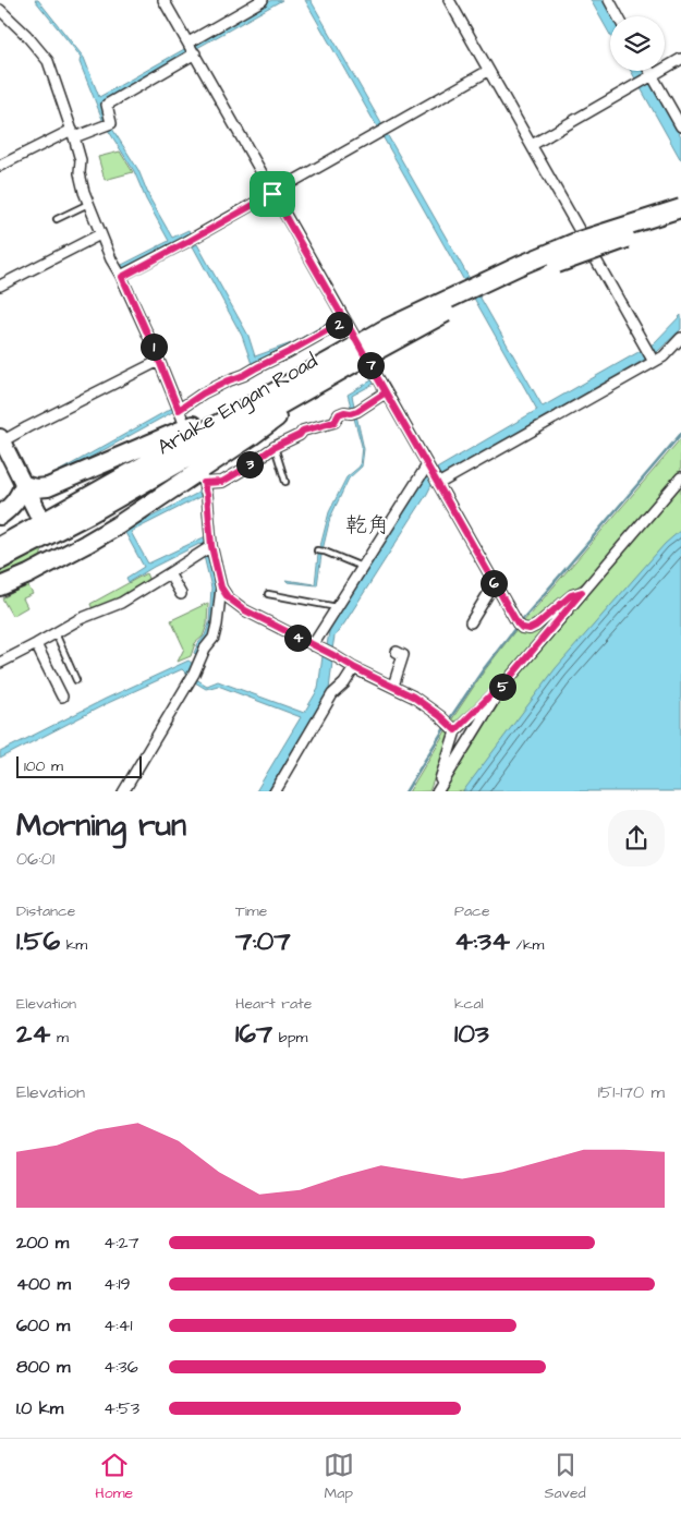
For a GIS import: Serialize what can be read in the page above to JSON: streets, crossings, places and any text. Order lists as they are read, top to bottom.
{
  "streets": {
    "highway": ["Ariake Engan Road"]
  },
  "districts": ["乾角"],
  "scale_bar": "100 m",
  "page": {
    "pins": [
      "2",
      "1",
      "7",
      "3",
      "6",
      "4",
      "5"
    ],
    "scale": "100 m",
    "heading": ["Morning run", "06:01"],
    "stats": [
      ["Distance", "1.56 km"],
      ["Time", "7:07"],
      ["Pace", "4:34 /km"],
      ["Elevation", "24 m"],
      ["Heart rate", "167 bpm"],
      ["kcal", "103"]
    ],
    "chart": ["Elevation", "151–170 m"],
    "list": [
      {
        "name": "200 m",
        "note": "4:27"
      },
      {
        "name": "400 m",
        "note": "4:19"
      },
      {
        "name": "600 m",
        "note": "4:41"
      },
      {
        "name": "800 m",
        "note": "4:36"
      },
      {
        "name": "1.0 km",
        "note": "4:53"
      }
    ],
    "tabs": ["Home", "Map", "Saved"]
  }
}
